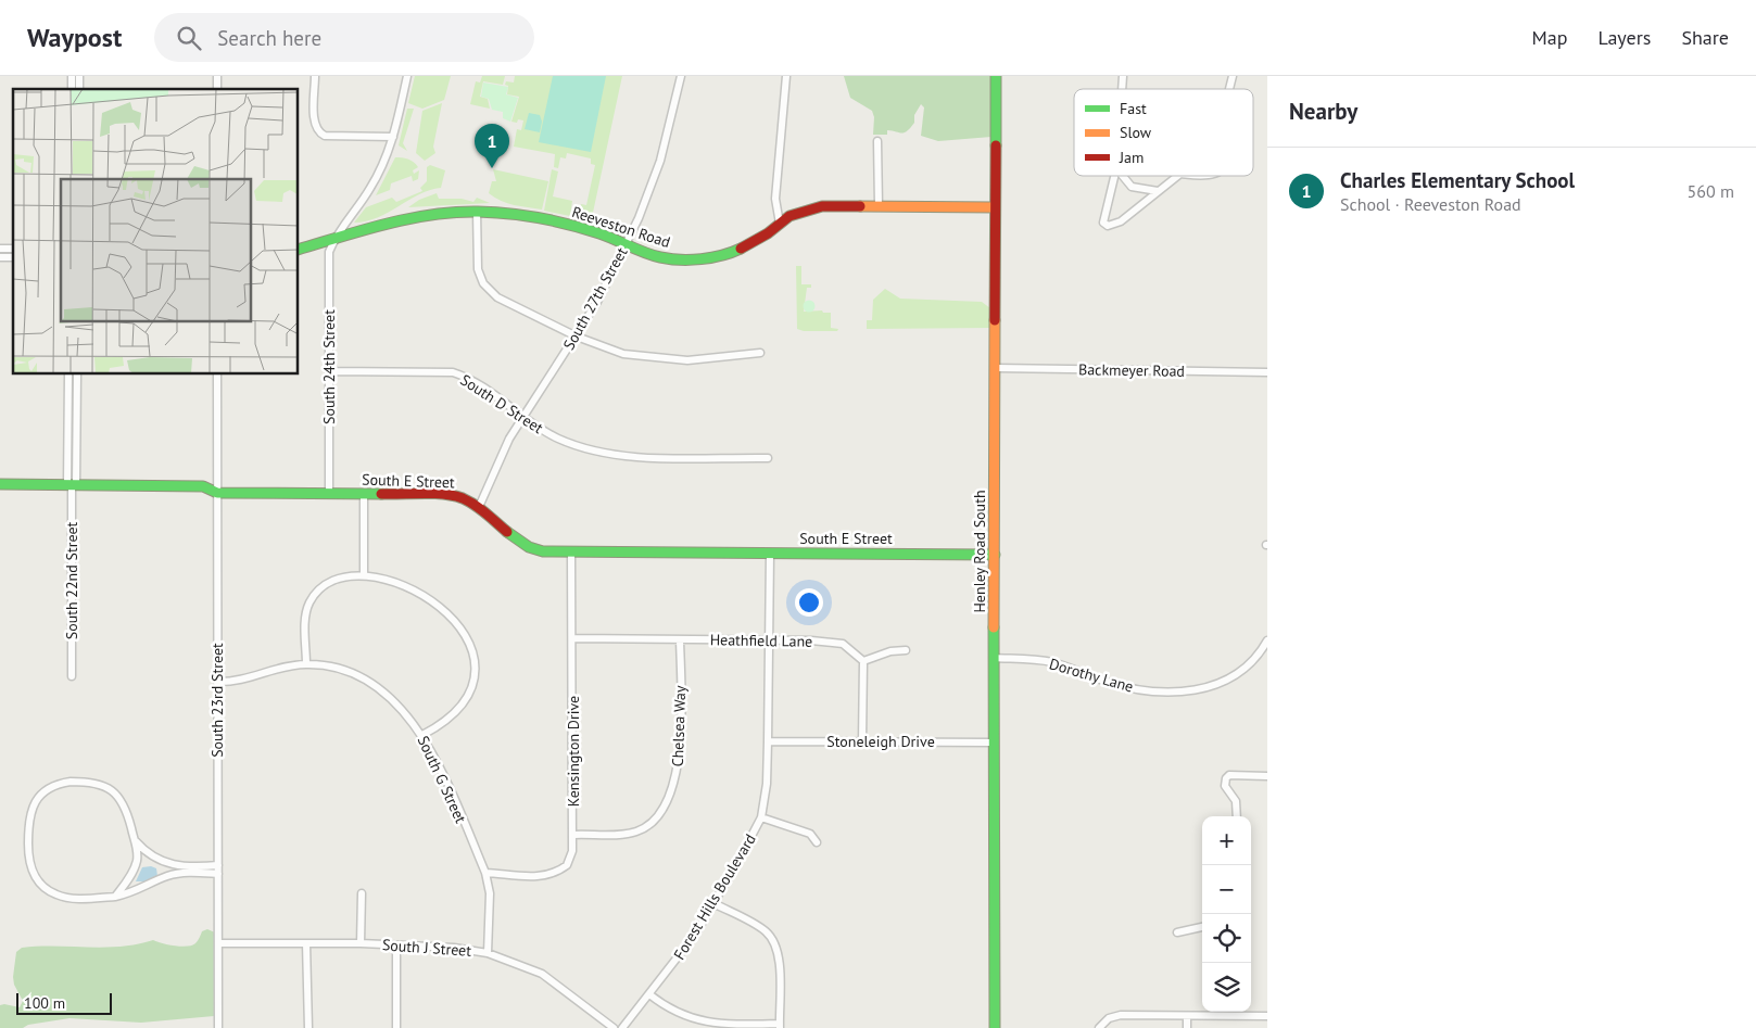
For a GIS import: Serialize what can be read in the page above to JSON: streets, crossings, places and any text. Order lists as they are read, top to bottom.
{
  "streets": {
    "street": [
      "Reeveston Road",
      "South 27th Street",
      "South 24th Street",
      "Backmeyer Road",
      "South D Street",
      "South E Street",
      "Henley Road South",
      "South 22nd Street",
      "Heathfield Lane",
      "Dorothy Lane",
      "South 23rd Street",
      "Chelsea Way",
      "Stoneleigh Drive",
      "Kensington Drive",
      "South G Street",
      "Forest Hills Boulevard",
      "South J Street"
    ]
  },
  "crossings": [
    ["Reeveston Road", "South 27th Street"],
    ["Reeveston Road", "South 24th Street"],
    ["Reeveston Road", "Henley Road South"],
    ["South 27th Street", "South D Street"],
    ["South 27th Street", "South E Street"],
    ["South 24th Street", "South D Street"],
    ["South 24th Street", "South E Street"],
    ["Backmeyer Road", "Henley Road South"],
    ["South E Street", "Henley Road South"],
    ["South E Street", "South 22nd Street"],
    ["South E Street", "South 23rd Street"],
    ["South E Street", "Kensington Drive"],
    ["South E Street", "Forest Hills Boulevard"],
    ["Henley Road South", "Dorothy Lane"],
    ["Henley Road South", "Stoneleigh Drive"],
    ["Heathfield Lane", "Chelsea Way"],
    ["Heathfield Lane", "Kensington Drive"],
    ["Heathfield Lane", "Forest Hills Boulevard"],
    ["South 23rd Street", "South G Street"],
    ["South 23rd Street", "South J Street"],
    ["Chelsea Way", "Kensington Drive"],
    ["Stoneleigh Drive", "Forest Hills Boulevard"],
    ["Kensington Drive", "South G Street"],
    ["South G Street", "South J Street"]
  ],
  "legend": ["Fast", "Slow", "Jam"],
  "scale_bar": "100 m",
  "page": {
    "header": "Waypost",
    "search": "Search here",
    "nav": ["Map", "Layers", "Share"],
    "heading": "Nearby",
    "pins": "1",
    "list": [
      {
        "mark": "1",
        "name": "Charles Elementary School",
        "note": "School · Reeveston Road",
        "value": "560 m"
      }
    ],
    "map_buttons": ["+", "−"],
    "scale": "100 m"
  }
}
